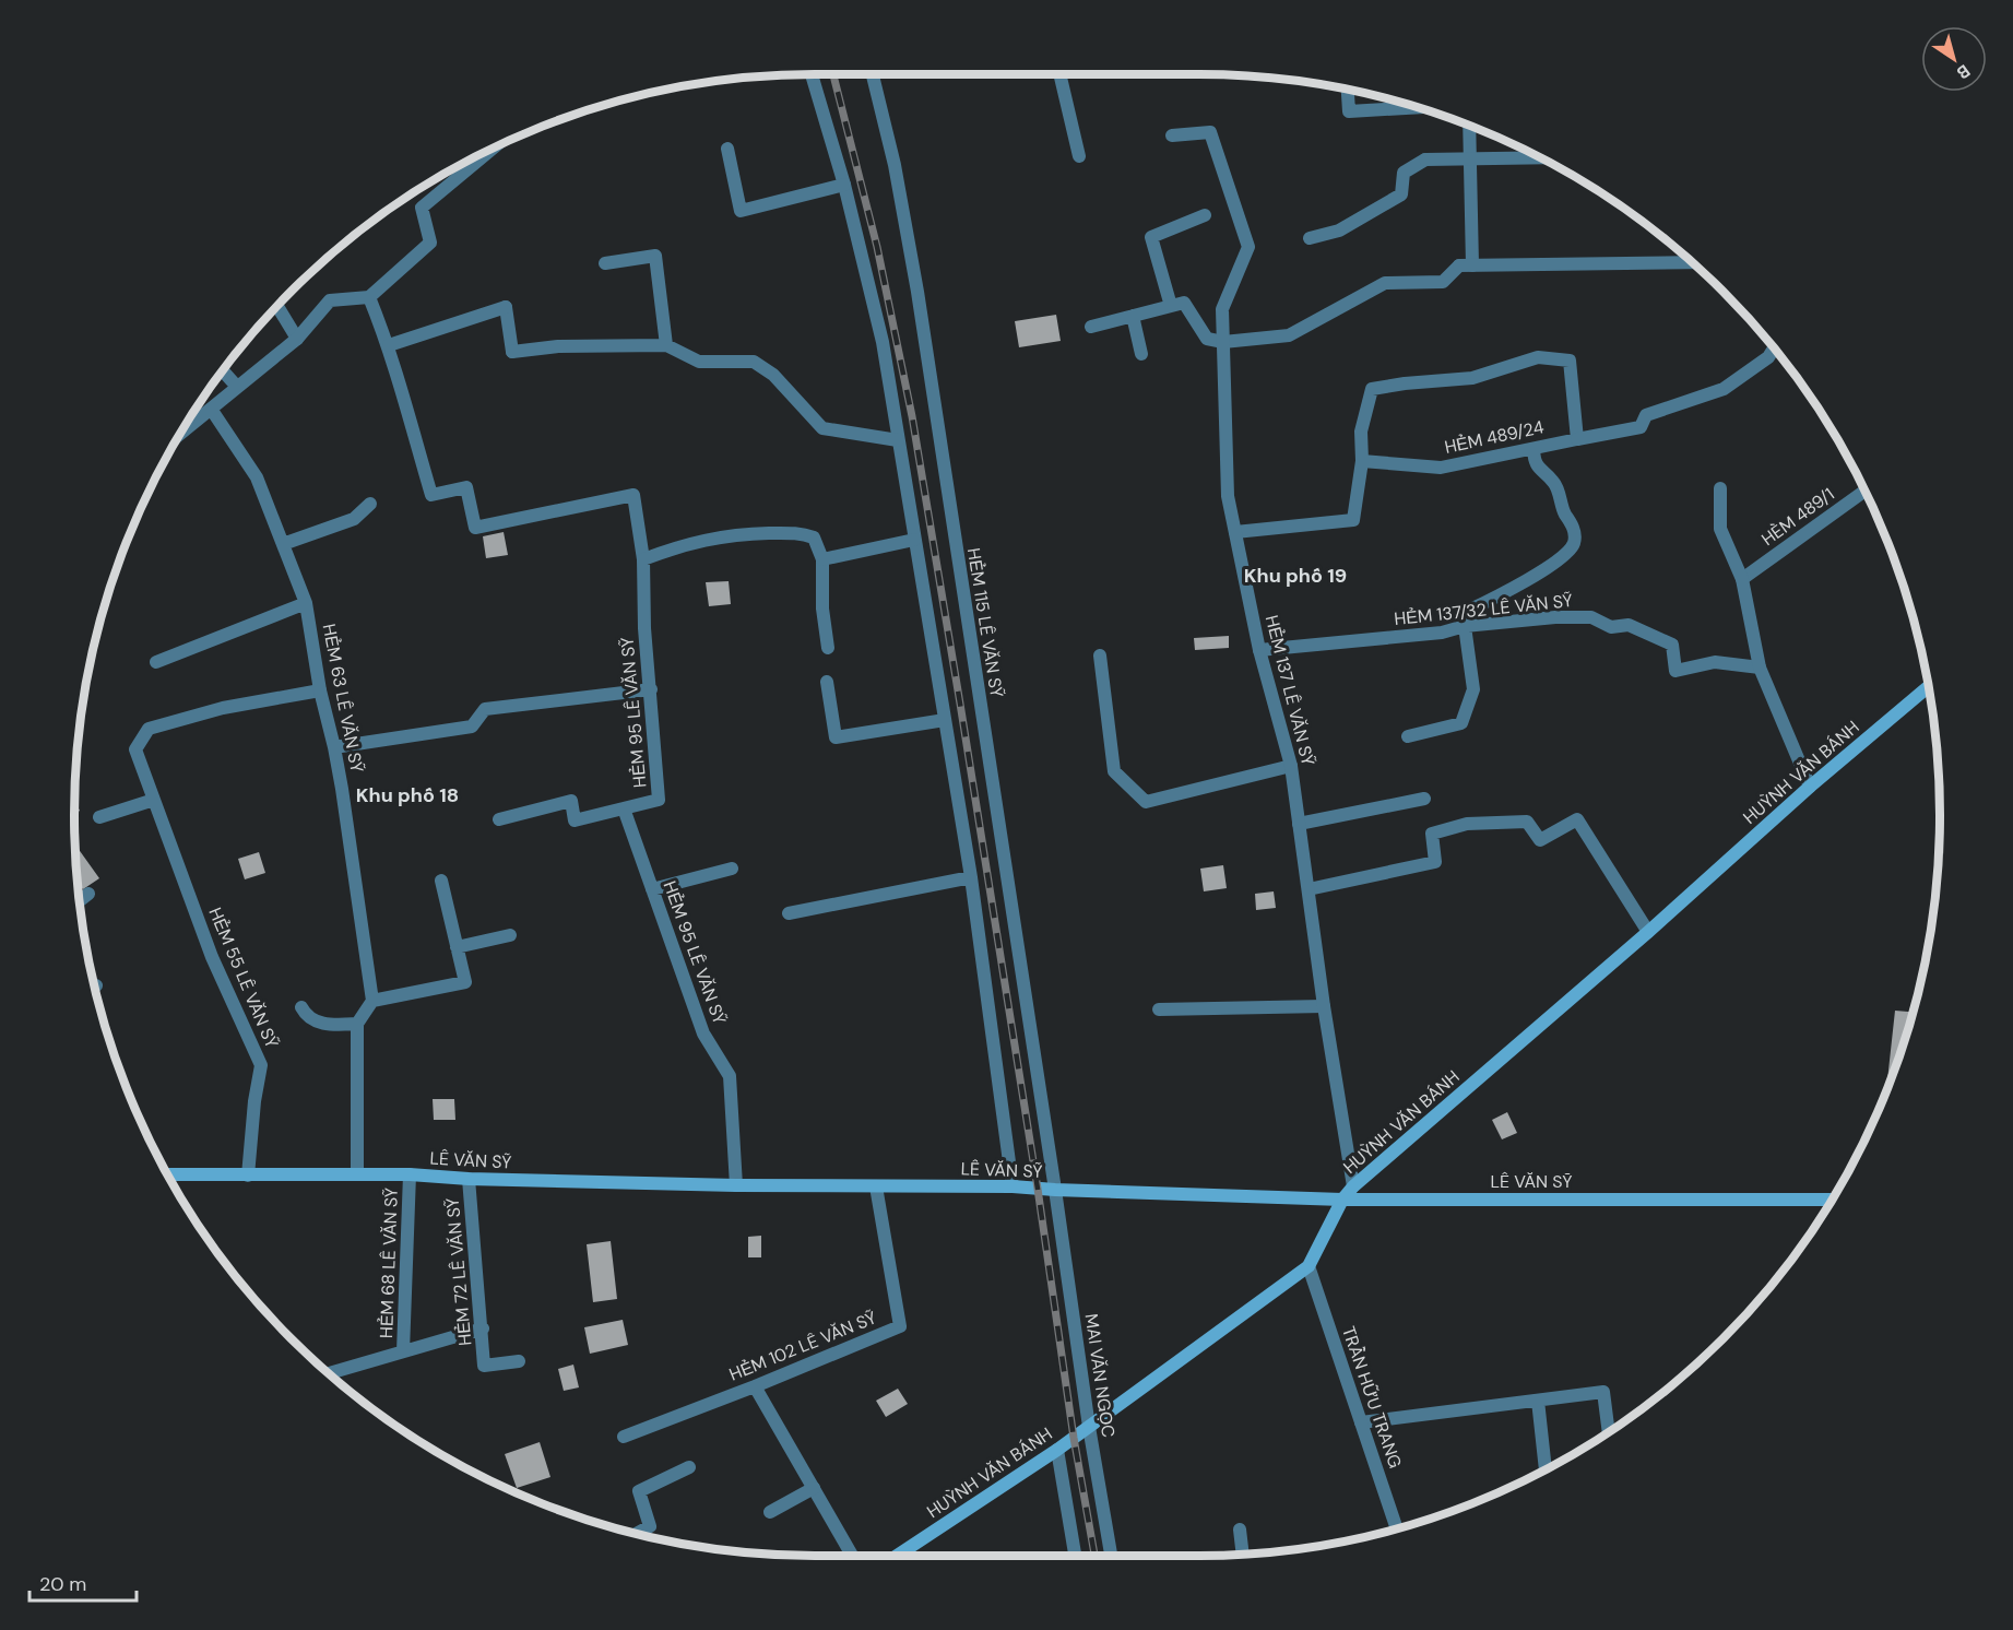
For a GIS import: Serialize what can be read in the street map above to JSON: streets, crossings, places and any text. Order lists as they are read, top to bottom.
{
  "streets": {
    "main road": ["HUỲNH VĂN BÁNH", "LÊ VĂN SỸ"],
    "street": [
      "HẺM 489/24",
      "HÈM 489/1",
      "HẺM 137/32 LÊ VĂN SỸ",
      "HẺM 115 LÊ VĂN SỸ",
      "HẺM 137 LÊ VĂN SỸ",
      "HẺM 63 LÊ VĂN SỸ",
      "HẺM 95 LÊ VĂN SỸ",
      "HẺM 55 LÊ VĂN SỸ",
      "HẺM 68 LÊ VĂN SỸ",
      "HẺM 72 LÊ VĂN SỸ",
      "HẺM 102 LÊ VĂN SỸ",
      "MAI VĂN NGỌC",
      "TRẦN HỮU TRANG"
    ]
  },
  "crossings": [
    ["HẺM 137/32 LÊ VĂN SỸ", "HẺM 137 LÊ VĂN SỸ"],
    ["HẺM 115 LÊ VĂN SỸ", "LÊ VĂN SỸ"],
    ["HẺM 115 LÊ VĂN SỸ", "MAI VĂN NGỌC"],
    ["HẺM 137 LÊ VĂN SỸ", "HUỲNH VĂN BÁNH"],
    ["HẺM 63 LÊ VĂN SỸ", "HẺM 55 LÊ VĂN SỸ"],
    ["HẺM 95 LÊ VĂN SỸ", "LÊ VĂN SỸ"],
    ["HUỲNH VĂN BÁNH", "LÊ VĂN SỸ"],
    ["HUỲNH VĂN BÁNH", "MAI VĂN NGỌC"],
    ["HUỲNH VĂN BÁNH", "TRẦN HỮU TRANG"],
    ["HẺM 55 LÊ VĂN SỸ", "LÊ VĂN SỸ"],
    ["LÊ VĂN SỸ", "HẺM 68 LÊ VĂN SỸ"],
    ["LÊ VĂN SỸ", "HẺM 72 LÊ VĂN SỸ"],
    ["LÊ VĂN SỸ", "HẺM 102 LÊ VĂN SỸ"],
    ["LÊ VĂN SỸ", "MAI VĂN NGỌC"],
    ["HẺM 68 LÊ VĂN SỸ", "HẺM 72 LÊ VĂN SỸ"]
  ],
  "districts": ["Khu phố 19", "Khu phố 18"],
  "scale_bar": "20 m",
  "north": "bottom right"
}
